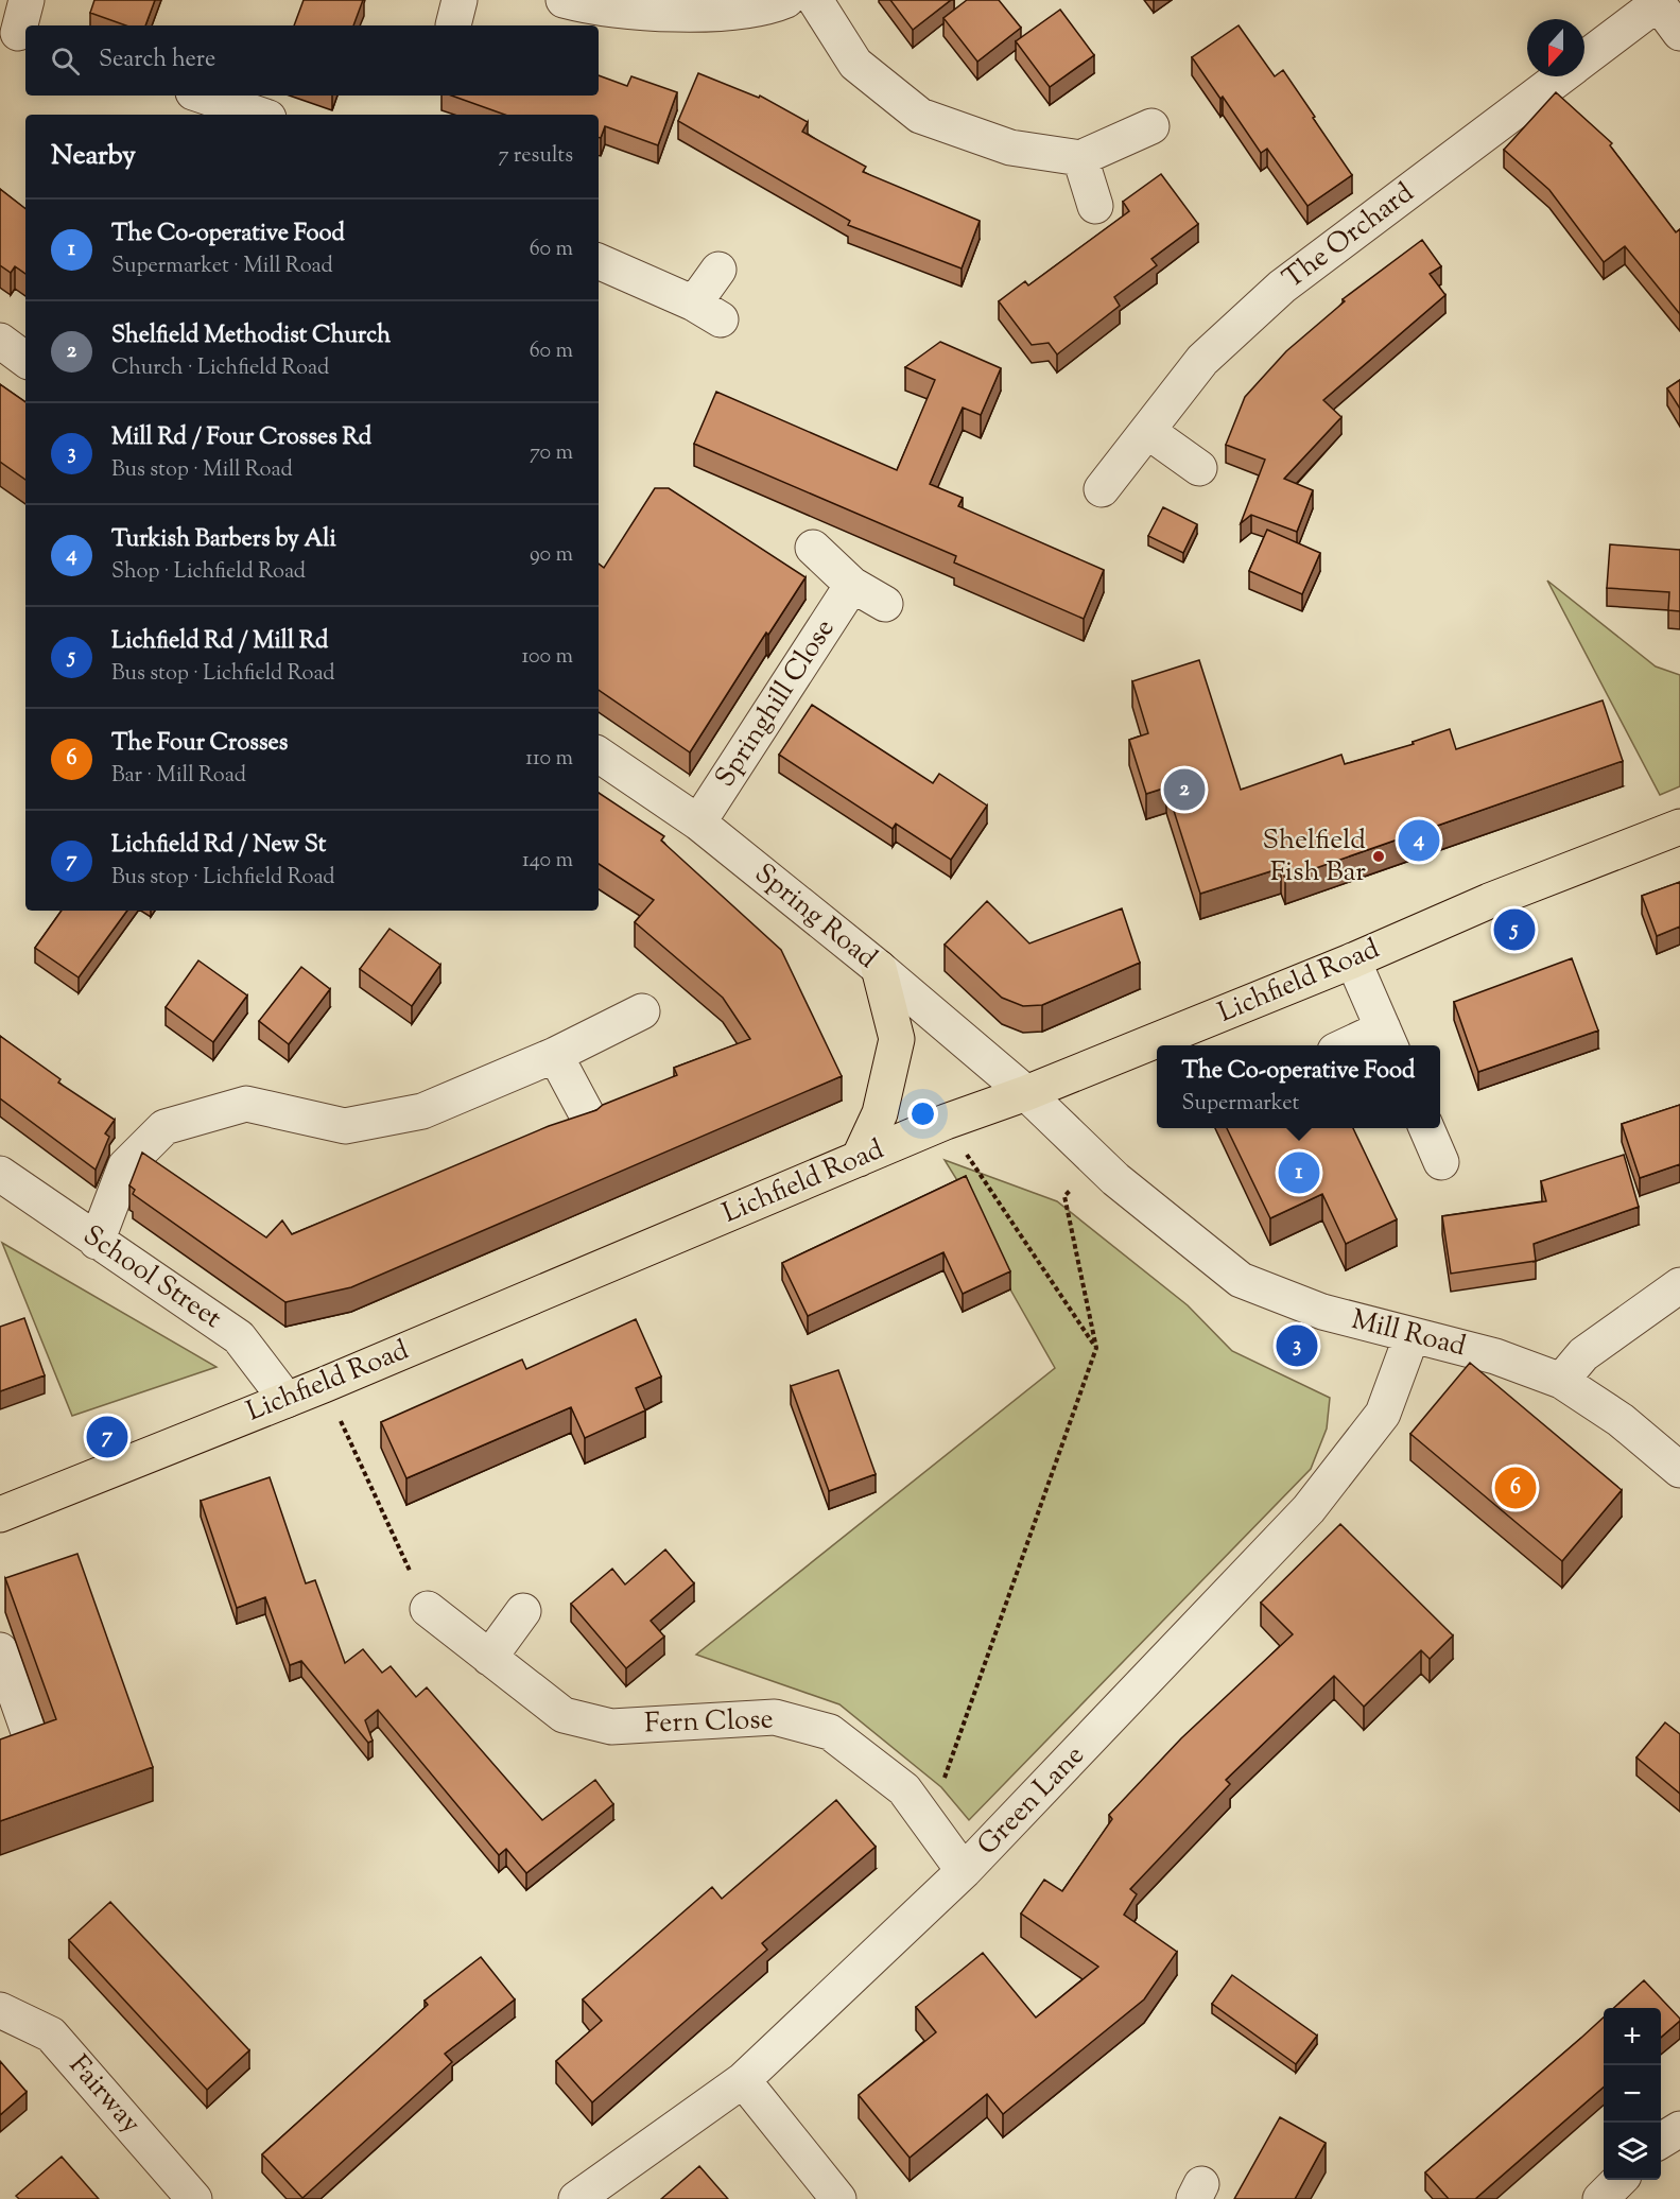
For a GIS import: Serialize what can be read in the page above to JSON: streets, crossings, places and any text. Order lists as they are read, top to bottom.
{
  "streets": {
    "highway": ["Lichfield Road"],
    "street": [
      "The Orchard",
      "Springhill Close",
      "Spring Road",
      "School Street",
      "Mill Road",
      "Fern Close",
      "Green Lane",
      "Fairway"
    ]
  },
  "crossings": [
    ["Springhill Close", "Spring Road"],
    ["Spring Road", "Lichfield Road"],
    ["Spring Road", "Mill Road"],
    ["Lichfield Road", "School Street"],
    ["Lichfield Road", "Mill Road"],
    ["Mill Road", "Green Lane"],
    ["Fern Close", "Green Lane"]
  ],
  "places": ["Shelfield Fish Bar"],
  "north": "bottom",
  "page": {
    "search": "Search here",
    "heading": ["Nearby", "7 results"],
    "list": [
      {
        "mark": "1",
        "name": "The Co-operative Food",
        "note": "Supermarket · Mill Road",
        "value": "60 m"
      },
      {
        "mark": "2",
        "name": "Shelfield Methodist Church",
        "note": "Church · Lichfield Road",
        "value": "60 m"
      },
      {
        "mark": "3",
        "name": "Mill Rd / Four Crosses Rd",
        "note": "Bus stop · Mill Road",
        "value": "70 m"
      },
      {
        "mark": "4",
        "name": "Turkish Barbers by Ali",
        "note": "Shop · Lichfield Road",
        "value": "90 m"
      },
      {
        "mark": "5",
        "name": "Lichfield Rd / Mill Rd",
        "note": "Bus stop · Lichfield Road",
        "value": "100 m"
      },
      {
        "mark": "6",
        "name": "The Four Crosses",
        "note": "Bar · Mill Road",
        "value": "110 m"
      },
      {
        "mark": "7",
        "name": "Lichfield Rd / New St",
        "note": "Bus stop · Lichfield Road",
        "value": "140 m"
      }
    ],
    "pins": [
      "2",
      "4",
      "5",
      "1",
      "3",
      "7",
      "6"
    ],
    "popup": ["The Co-operative Food", "Supermarket"],
    "map_buttons": ["+", "−"]
  }
}
